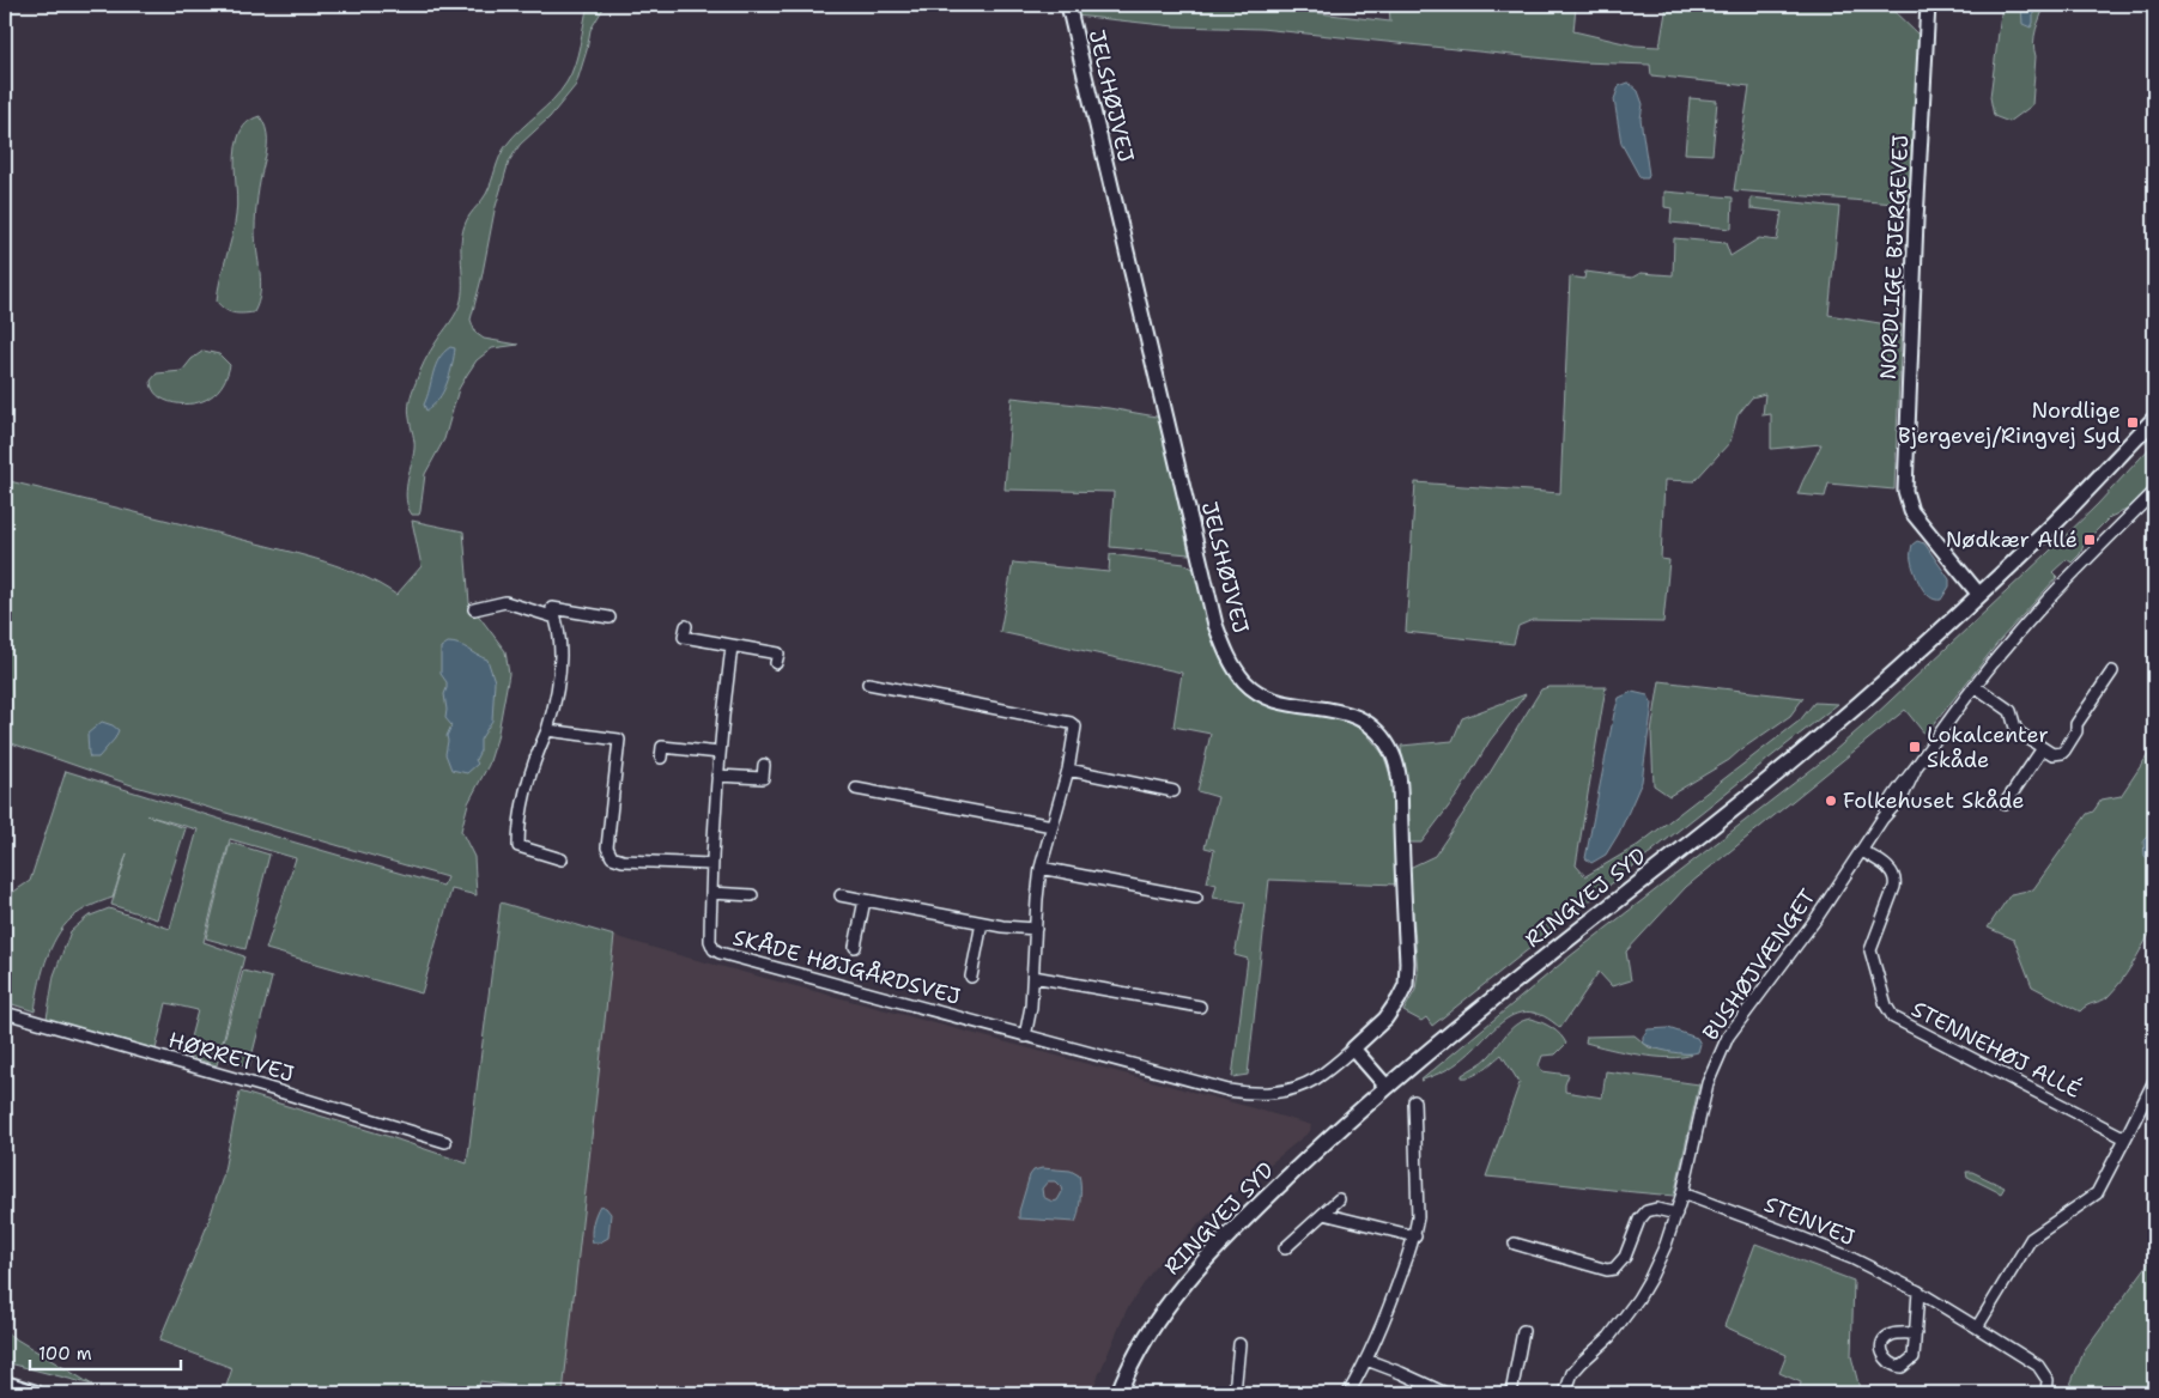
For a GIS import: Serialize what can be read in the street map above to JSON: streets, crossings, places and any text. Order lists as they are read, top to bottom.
{
  "streets": {
    "main road": ["RINGVEJ SYD"],
    "street": [
      "JELSHØJVEJ",
      "NORDLIGE BJERGEVEJ",
      "BUSHØJVÆNGET",
      "SKÅDE HØJGÅRDSVEJ",
      "STENNEHØJ ALLÉ",
      "HØRRETVEJ",
      "STENVEJ"
    ]
  },
  "crossings": [
    ["JELSHØJVEJ", "SKÅDE HØJGÅRDSVEJ"],
    ["NORDLIGE BJERGEVEJ", "RINGVEJ SYD"],
    ["BUSHØJVÆNGET", "STENNEHØJ ALLÉ"],
    ["BUSHØJVÆNGET", "STENVEJ"]
  ],
  "places": {
    "transit": ["Nordlige Bjergevej/Ringvej Syd", "Nødkær Allé", "Lokalcenter Skåde"],
    "other": ["Folkehuset Skåde"]
  },
  "scale_bar": "100 m"
}
